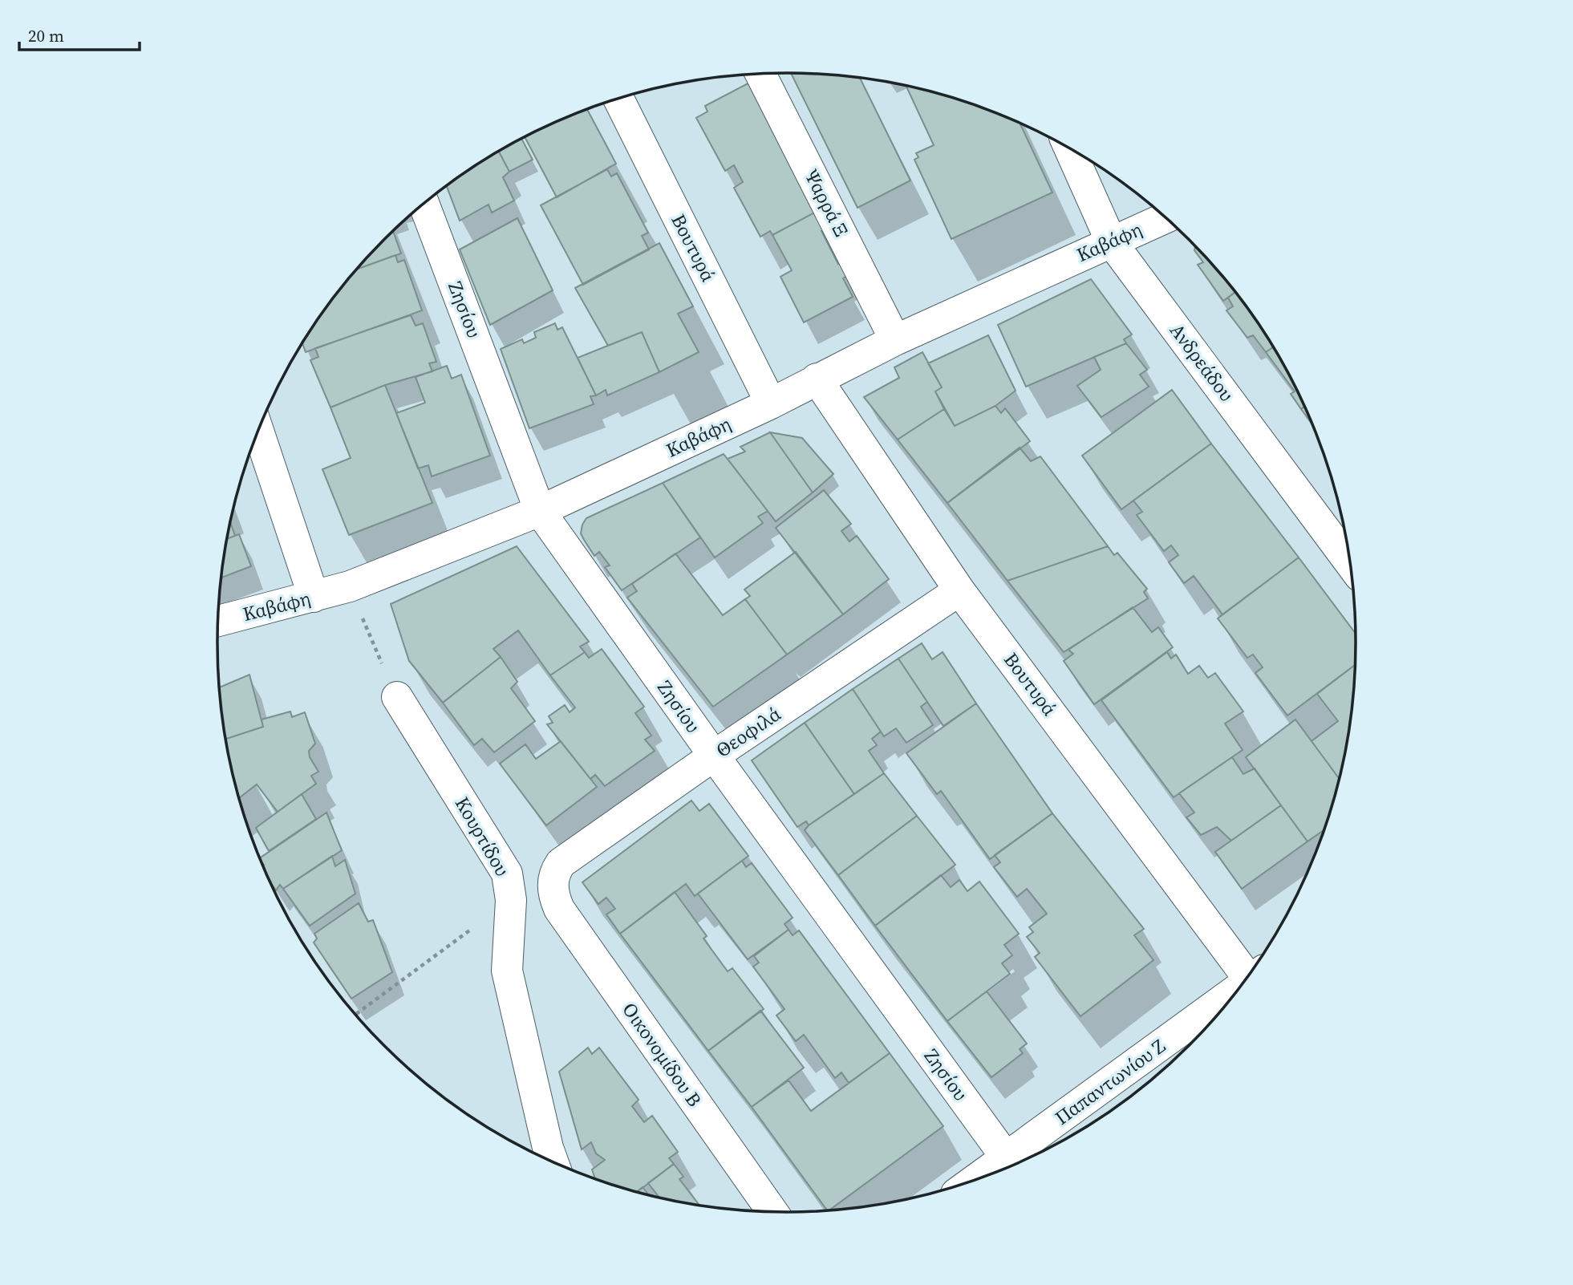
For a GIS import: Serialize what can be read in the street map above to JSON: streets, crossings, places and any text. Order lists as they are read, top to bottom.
{
  "streets": {
    "street": [
      "Ψαρρά Ξ",
      "Καβάφη",
      "Βουτυρά",
      "Ζησίου",
      "Ανδρεάδου",
      "Θεοφιλά",
      "Κουρτίδου",
      "Οικονομίδου Β",
      "Παπαντωνίου Ζ"
    ]
  },
  "crossings": [
    ["Ψαρρά Ξ", "Καβάφη"],
    ["Καβάφη", "Βουτυρά"],
    ["Καβάφη", "Ζησίου"],
    ["Καβάφη", "Ανδρεάδου"],
    ["Βουτυρά", "Θεοφιλά"],
    ["Ζησίου", "Θεοφιλά"],
    ["Ζησίου", "Παπαντωνίου Ζ"],
    ["Θεοφιλά", "Οικονομίδου Β"]
  ],
  "scale_bar": "20 m"
}
